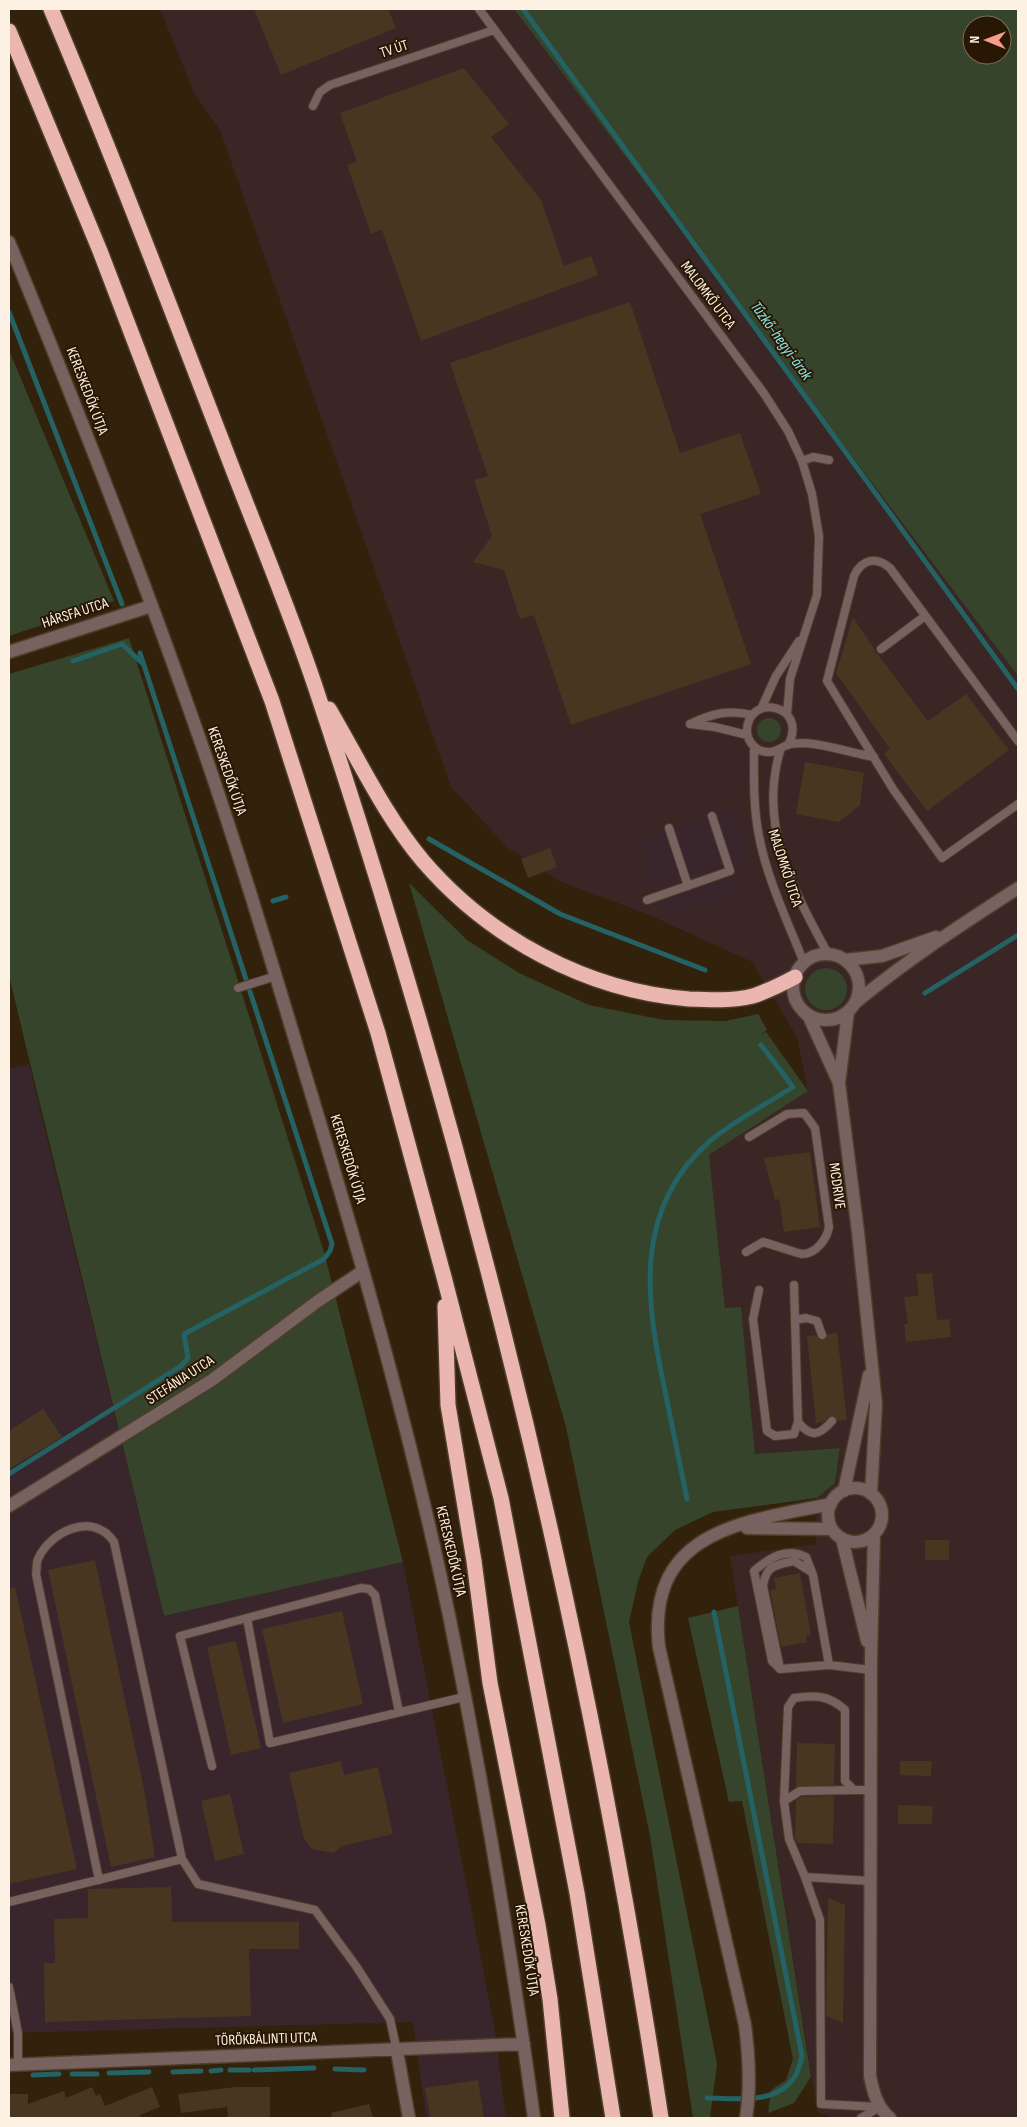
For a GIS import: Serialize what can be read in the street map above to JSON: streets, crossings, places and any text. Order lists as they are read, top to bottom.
{
  "streets": {
    "street": [
      "KERESKEDŐK ÚTJA",
      "HÁRSFA UTCA",
      "STEFÁNIA UTCA",
      "TÖRÖKBÁLINTI UTCA"
    ],
    "lane": ["TV ÚT", "MALOMKŐ UTCA", "MCDRIVE"]
  },
  "crossings": [
    ["TV ÚT", "MALOMKŐ UTCA"],
    ["KERESKEDŐK ÚTJA", "HÁRSFA UTCA"],
    ["KERESKEDŐK ÚTJA", "STEFÁNIA UTCA"],
    ["KERESKEDŐK ÚTJA", "TÖRÖKBÁLINTI UTCA"]
  ],
  "water": ["Tűzkő-hegyi-árok"],
  "north": "left"
}
